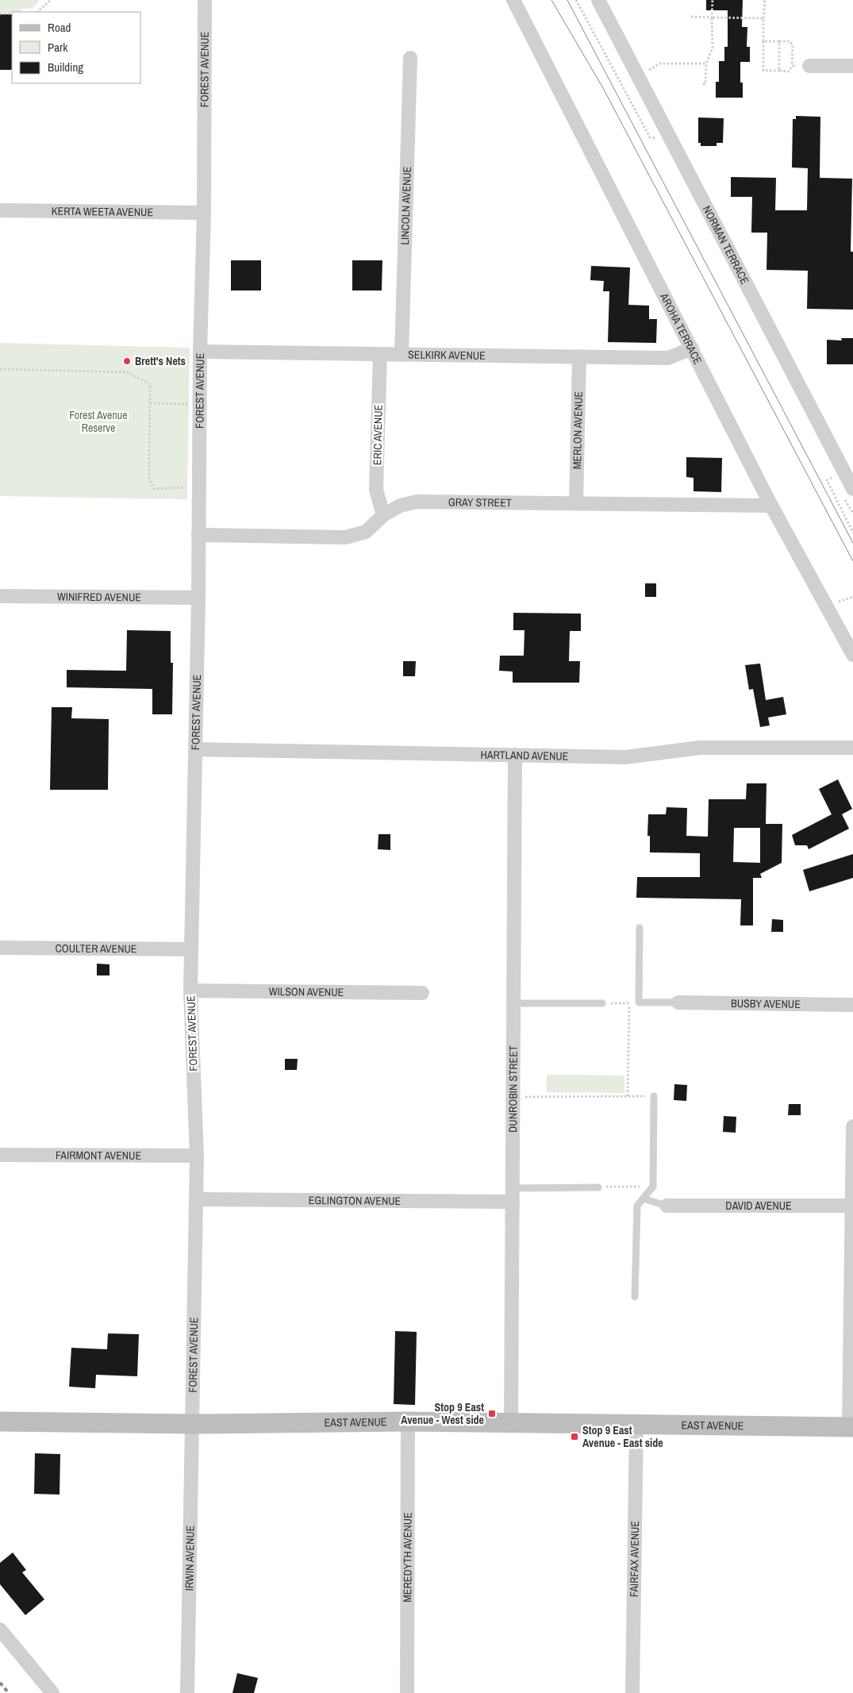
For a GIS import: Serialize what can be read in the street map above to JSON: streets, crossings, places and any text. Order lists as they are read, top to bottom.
{
  "streets": {
    "street": [
      "FOREST AVENUE",
      "LINCOLN AVENUE",
      "KERTA WEETA AVENUE",
      "NORMAN TERRACE",
      "AROHA TERRACE",
      "SELKIRK AVENUE",
      "MERLON AVENUE",
      "ERIC AVENUE",
      "GRAY STREET",
      "WINIFRED AVENUE",
      "HARTLAND AVENUE",
      "COULTER AVENUE",
      "WILSON AVENUE",
      "BUSBY AVENUE",
      "DUNROBIN STREET",
      "FAIRMONT AVENUE",
      "EGLINGTON AVENUE",
      "DAVID AVENUE",
      "EAST AVENUE",
      "MEREDYTH AVENUE",
      "IRWIN AVENUE",
      "FAIRFAX AVENUE"
    ]
  },
  "crossings": [
    ["FOREST AVENUE", "KERTA WEETA AVENUE"],
    ["FOREST AVENUE", "SELKIRK AVENUE"],
    ["FOREST AVENUE", "GRAY STREET"],
    ["FOREST AVENUE", "WINIFRED AVENUE"],
    ["FOREST AVENUE", "HARTLAND AVENUE"],
    ["FOREST AVENUE", "COULTER AVENUE"],
    ["FOREST AVENUE", "WILSON AVENUE"],
    ["FOREST AVENUE", "FAIRMONT AVENUE"],
    ["FOREST AVENUE", "EGLINGTON AVENUE"],
    ["FOREST AVENUE", "EAST AVENUE"],
    ["FOREST AVENUE", "IRWIN AVENUE"],
    ["LINCOLN AVENUE", "SELKIRK AVENUE"],
    ["AROHA TERRACE", "SELKIRK AVENUE"],
    ["AROHA TERRACE", "GRAY STREET"],
    ["SELKIRK AVENUE", "MERLON AVENUE"],
    ["SELKIRK AVENUE", "ERIC AVENUE"],
    ["MERLON AVENUE", "GRAY STREET"],
    ["ERIC AVENUE", "GRAY STREET"],
    ["HARTLAND AVENUE", "DUNROBIN STREET"],
    ["DUNROBIN STREET", "EGLINGTON AVENUE"],
    ["DUNROBIN STREET", "EAST AVENUE"],
    ["EAST AVENUE", "MEREDYTH AVENUE"],
    ["EAST AVENUE", "IRWIN AVENUE"],
    ["EAST AVENUE", "FAIRFAX AVENUE"]
  ],
  "parks": ["Forest Avenue Reserve"],
  "places": {
    "other": ["Brett's Nets"],
    "transit": ["Stop 9 East Avenue - West side", "Stop 9 East Avenue - East side"]
  },
  "legend": ["Road", "Park", "Building"]
}
